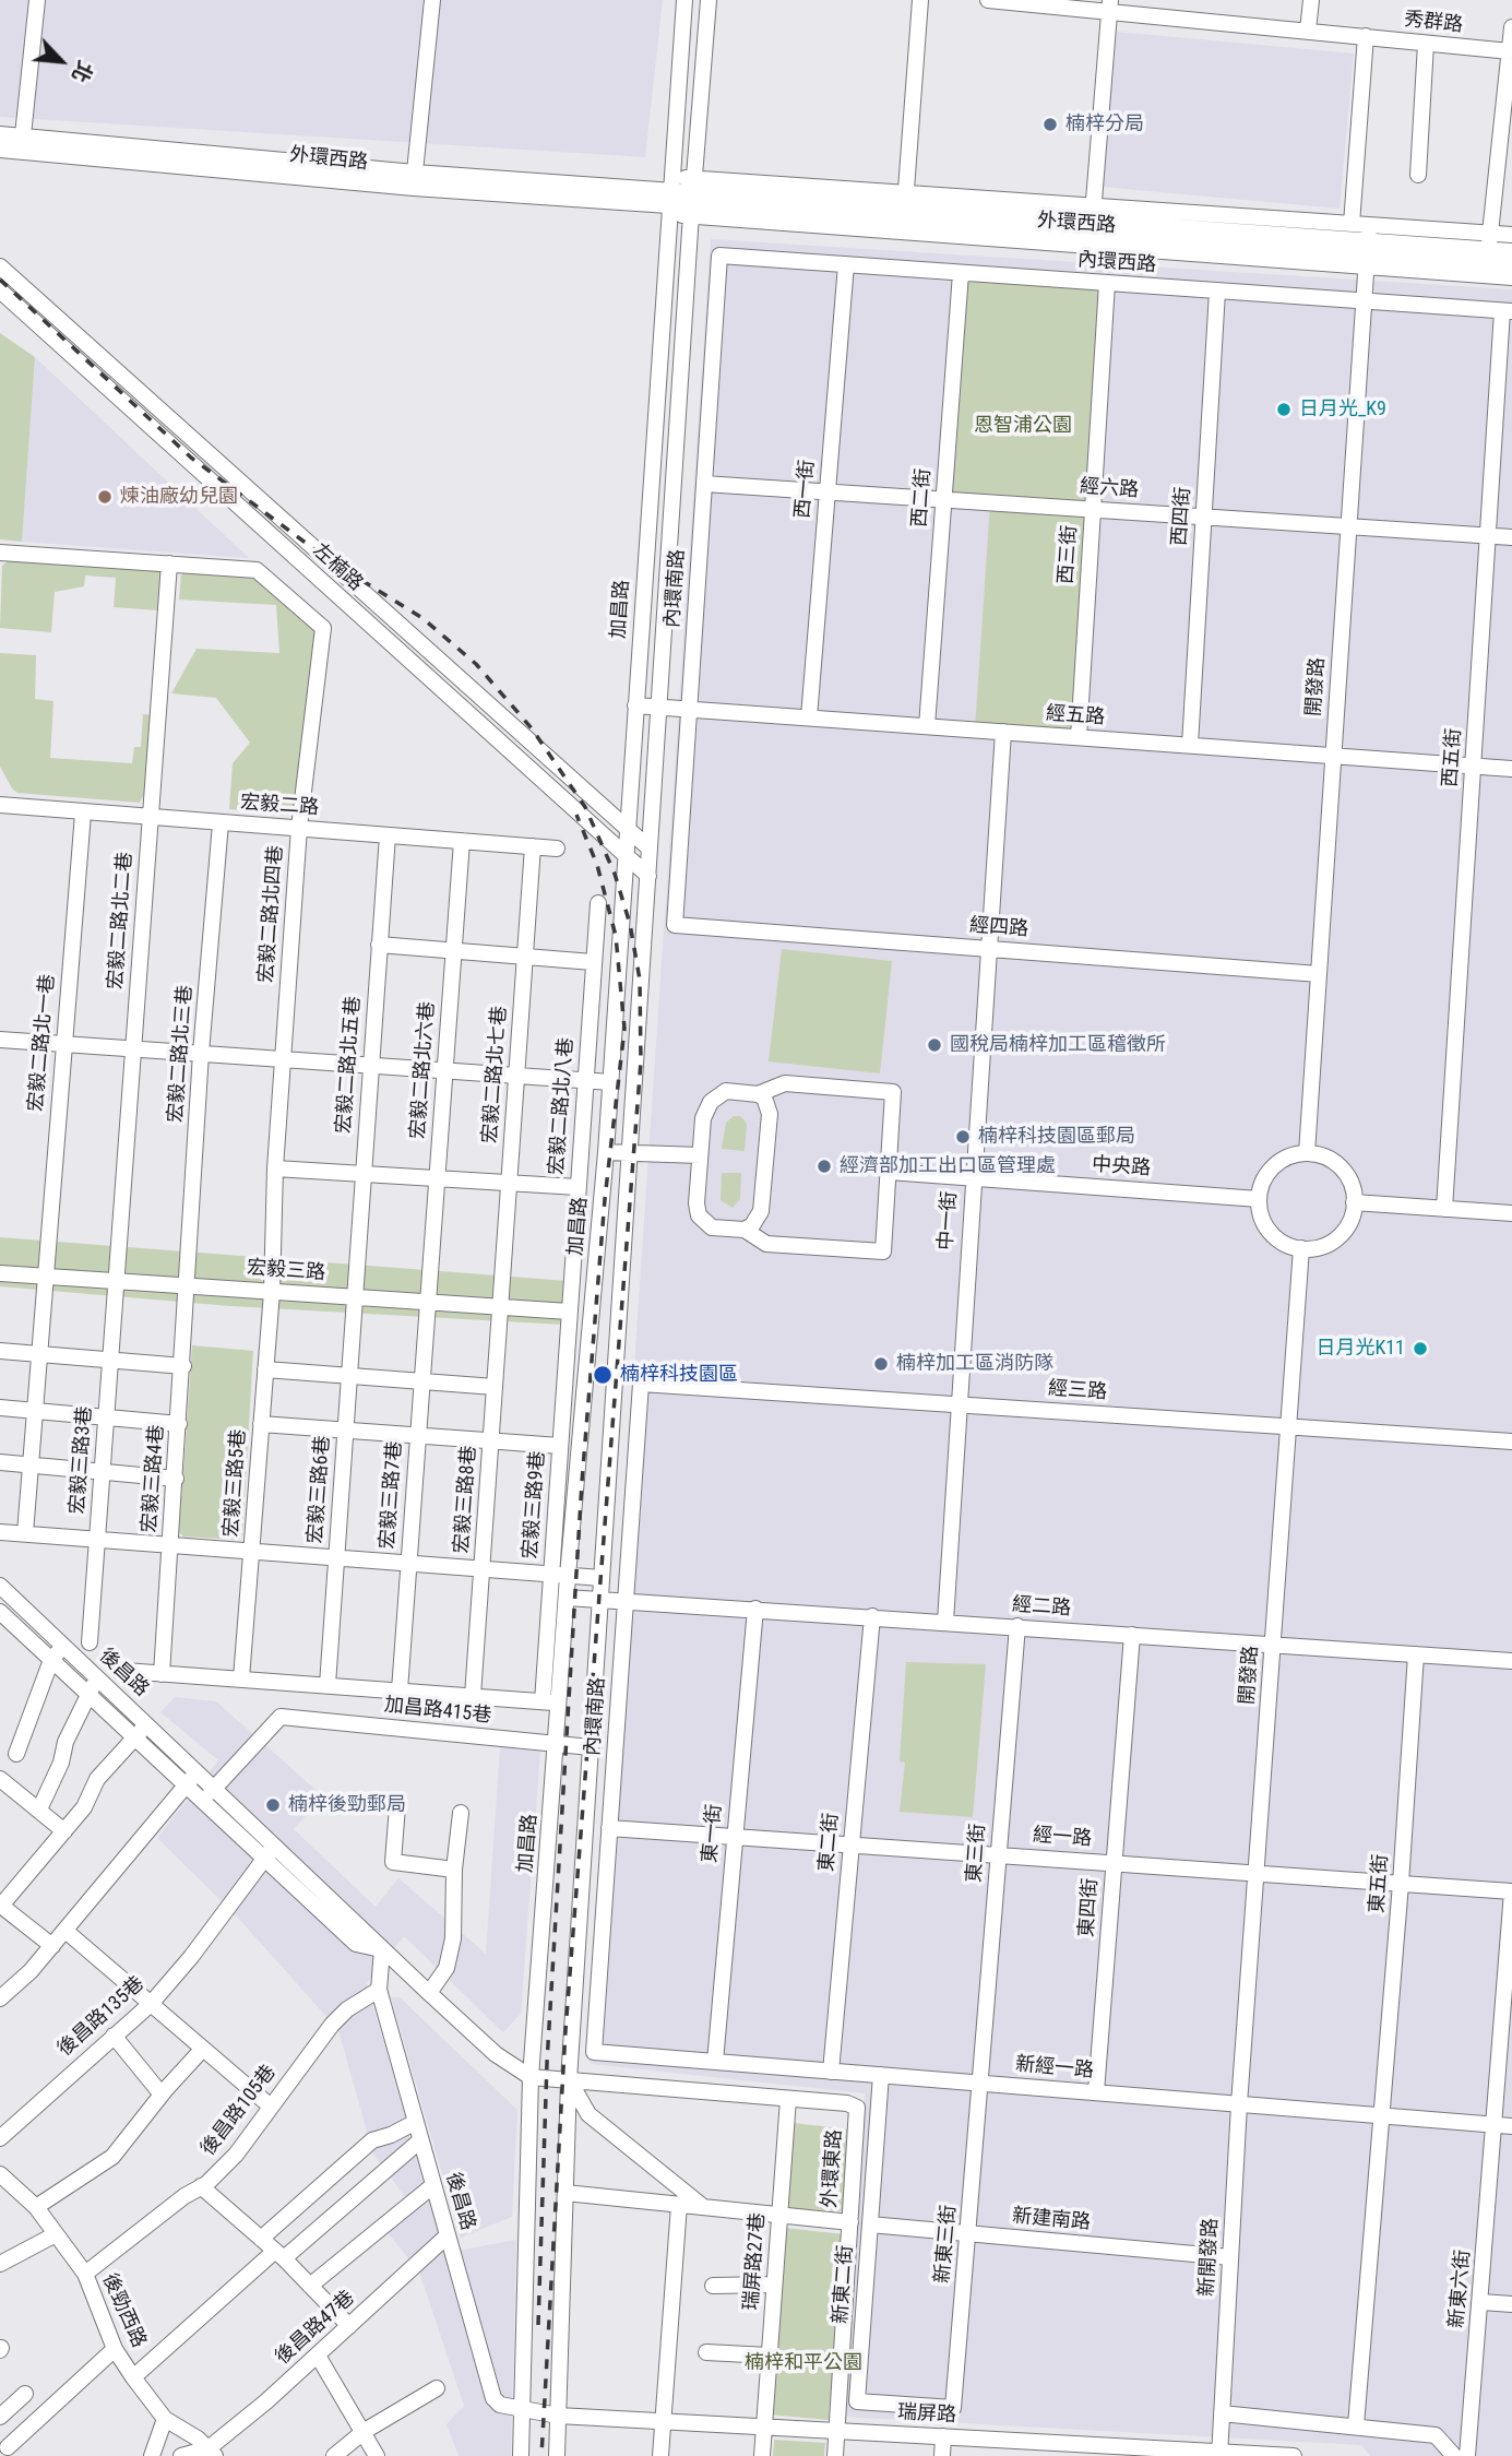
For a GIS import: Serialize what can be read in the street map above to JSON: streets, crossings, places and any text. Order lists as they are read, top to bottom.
{
  "streets": {
    "street": [
      "秀群路",
      "外環西路",
      "內環西路",
      "西一街",
      "經六路",
      "西二街",
      "西四街",
      "西三街",
      "左楠路",
      "內環南路",
      "加昌路",
      "開發路",
      "經五路",
      "西五街",
      "宏毅二路",
      "宏毅二路北四巷",
      "宏毅二路北二巷",
      "經四路",
      "宏毅二路北一巷",
      "宏毅二路北三巷",
      "宏毅二路北五巷",
      "宏毅二路北六巷",
      "宏毅二路北七巷",
      "宏毅二路北八巷",
      "中央路",
      "中一街",
      "宏毅三路",
      "經三路",
      "宏毅三路3巷",
      "宏毅三路4巷",
      "宏毅三路5巷",
      "宏毅三路6巷",
      "宏毅三路7巷",
      "宏毅三路8巷",
      "宏毅三路9巷",
      "經二路",
      "後昌路",
      "加昌路415巷",
      "東一街",
      "經一路",
      "東二街",
      "東三街",
      "東五街",
      "東四街",
      "後昌路135巷",
      "新經一路",
      "後昌路105巷",
      "外環東路",
      "新建南路",
      "新東三街",
      "新開發路",
      "瑞屏路27巷",
      "新東二街",
      "新東六街",
      "後勁西路",
      "後昌路47巷",
      "瑞屏路"
    ]
  },
  "crossings": [
    ["外環西路", "加昌路"],
    ["外環西路", "開發路"],
    ["內環西路", "西一街"],
    ["內環西路", "西二街"],
    ["內環西路", "西四街"],
    ["內環西路", "西三街"],
    ["內環西路", "內環南路"],
    ["內環西路", "開發路"],
    ["內環西路", "西五街"],
    ["西一街", "經六路"],
    ["西一街", "經五路"],
    ["經六路", "西二街"],
    ["經六路", "西四街"],
    ["經六路", "西三街"],
    ["經六路", "內環南路"],
    ["經六路", "開發路"],
    ["經六路", "西五街"],
    ["西二街", "經五路"],
    ["西四街", "經五路"],
    ["西三街", "經五路"],
    ["左楠路", "加昌路"],
    ["內環南路", "經五路"],
    ["內環南路", "經四路"],
    ["內環南路", "經三路"],
    ["內環南路", "經二路"],
    ["內環南路", "經一路"],
    ["內環南路", "新經一路"],
    ["加昌路", "經五路"],
    ["加昌路", "經二路"],
    ["加昌路", "後昌路"],
    ["加昌路", "加昌路415巷"],
    ["加昌路", "外環東路"],
    ["開發路", "經五路"],
    ["開發路", "經四路"],
    ["開發路", "中央路"],
    ["開發路", "經三路"],
    ["開發路", "經二路"],
    ["開發路", "經一路"],
    ["開發路", "新經一路"],
    ["開發路", "新開發路"],
    ["經五路", "西五街"],
    ["經五路", "中一街"],
    ["宏毅二路", "宏毅二路北四巷"],
    ["宏毅二路", "宏毅二路北二巷"],
    ["宏毅二路", "宏毅二路北一巷"],
    ["宏毅二路", "宏毅二路北三巷"],
    ["宏毅二路", "宏毅二路北五巷"],
    ["宏毅二路", "宏毅二路北六巷"],
    ["宏毅二路", "宏毅二路北七巷"],
    ["宏毅二路北四巷", "宏毅二路北二巷"],
    ["宏毅二路北四巷", "宏毅三路"],
    ["宏毅二路北四巷", "宏毅三路5巷"],
    ["宏毅二路北二巷", "宏毅三路"],
    ["宏毅二路北二巷", "宏毅三路3巷"],
    ["經四路", "中一街"],
    ["宏毅二路北一巷", "宏毅三路"],
    ["宏毅二路北三巷", "宏毅三路"],
    ["宏毅二路北三巷", "宏毅三路4巷"],
    ["宏毅二路北五巷", "宏毅三路"],
    ["宏毅二路北五巷", "宏毅三路6巷"],
    ["宏毅二路北六巷", "宏毅三路"],
    ["宏毅二路北六巷", "宏毅三路7巷"],
    ["宏毅二路北七巷", "宏毅三路"],
    ["宏毅二路北七巷", "宏毅三路8巷"],
    ["宏毅二路北八巷", "宏毅三路"],
    ["宏毅二路北八巷", "宏毅三路9巷"],
    ["中央路", "中一街"],
    ["中一街", "經三路"],
    ["中一街", "經二路"],
    ["宏毅三路", "宏毅三路3巷"],
    ["宏毅三路", "宏毅三路4巷"],
    ["宏毅三路", "宏毅三路5巷"],
    ["宏毅三路", "宏毅三路6巷"],
    ["宏毅三路", "宏毅三路7巷"],
    ["宏毅三路", "宏毅三路8巷"],
    ["宏毅三路", "宏毅三路9巷"],
    ["經二路", "東一街"],
    ["經二路", "東二街"],
    ["經二路", "東三街"],
    ["經二路", "東五街"],
    ["經二路", "東四街"],
    ["後昌路", "加昌路415巷"],
    ["後昌路", "後昌路135巷"],
    ["後昌路", "後昌路105巷"],
    ["後昌路", "後昌路47巷"],
    ["後昌路", "瑞屏路"],
    ["東一街", "經一路"],
    ["東一街", "新經一路"],
    ["經一路", "東二街"],
    ["經一路", "東三街"],
    ["經一路", "東五街"],
    ["經一路", "東四街"],
    ["經一路", "新東六街"],
    ["東二街", "新經一路"],
    ["東三街", "新經一路"],
    ["東三街", "新東三街"],
    ["東五街", "新經一路"],
    ["東四街", "新經一路"],
    ["新經一路", "新東三街"],
    ["新經一路", "新開發路"],
    ["新經一路", "新東二街"],
    ["新經一路", "新東六街"],
    ["後昌路105巷", "後勁西路"],
    ["外環東路", "瑞屏路27巷"],
    ["外環東路", "瑞屏路"],
    ["新建南路", "新東三街"],
    ["新建南路", "新開發路"],
    ["新建南路", "新東二街"],
    ["新東三街", "新東二街"],
    ["新開發路", "瑞屏路"],
    ["瑞屏路27巷", "瑞屏路"],
    ["後勁西路", "後昌路47巷"]
  ],
  "parks": ["恩智浦公園", "楠梓和平公園"],
  "places": [
    "楠梓分局",
    "日月光_K9",
    "煉油廠幼兒園",
    "國稅局楠梓加工區稽徵所",
    "楠梓科技園區郵局",
    "經濟部加工出口區管理處",
    "日月光K11",
    "楠梓加工區消防隊",
    "楠梓科技園區",
    "楠梓後勁郵局"
  ],
  "north": "bottom right"
}
